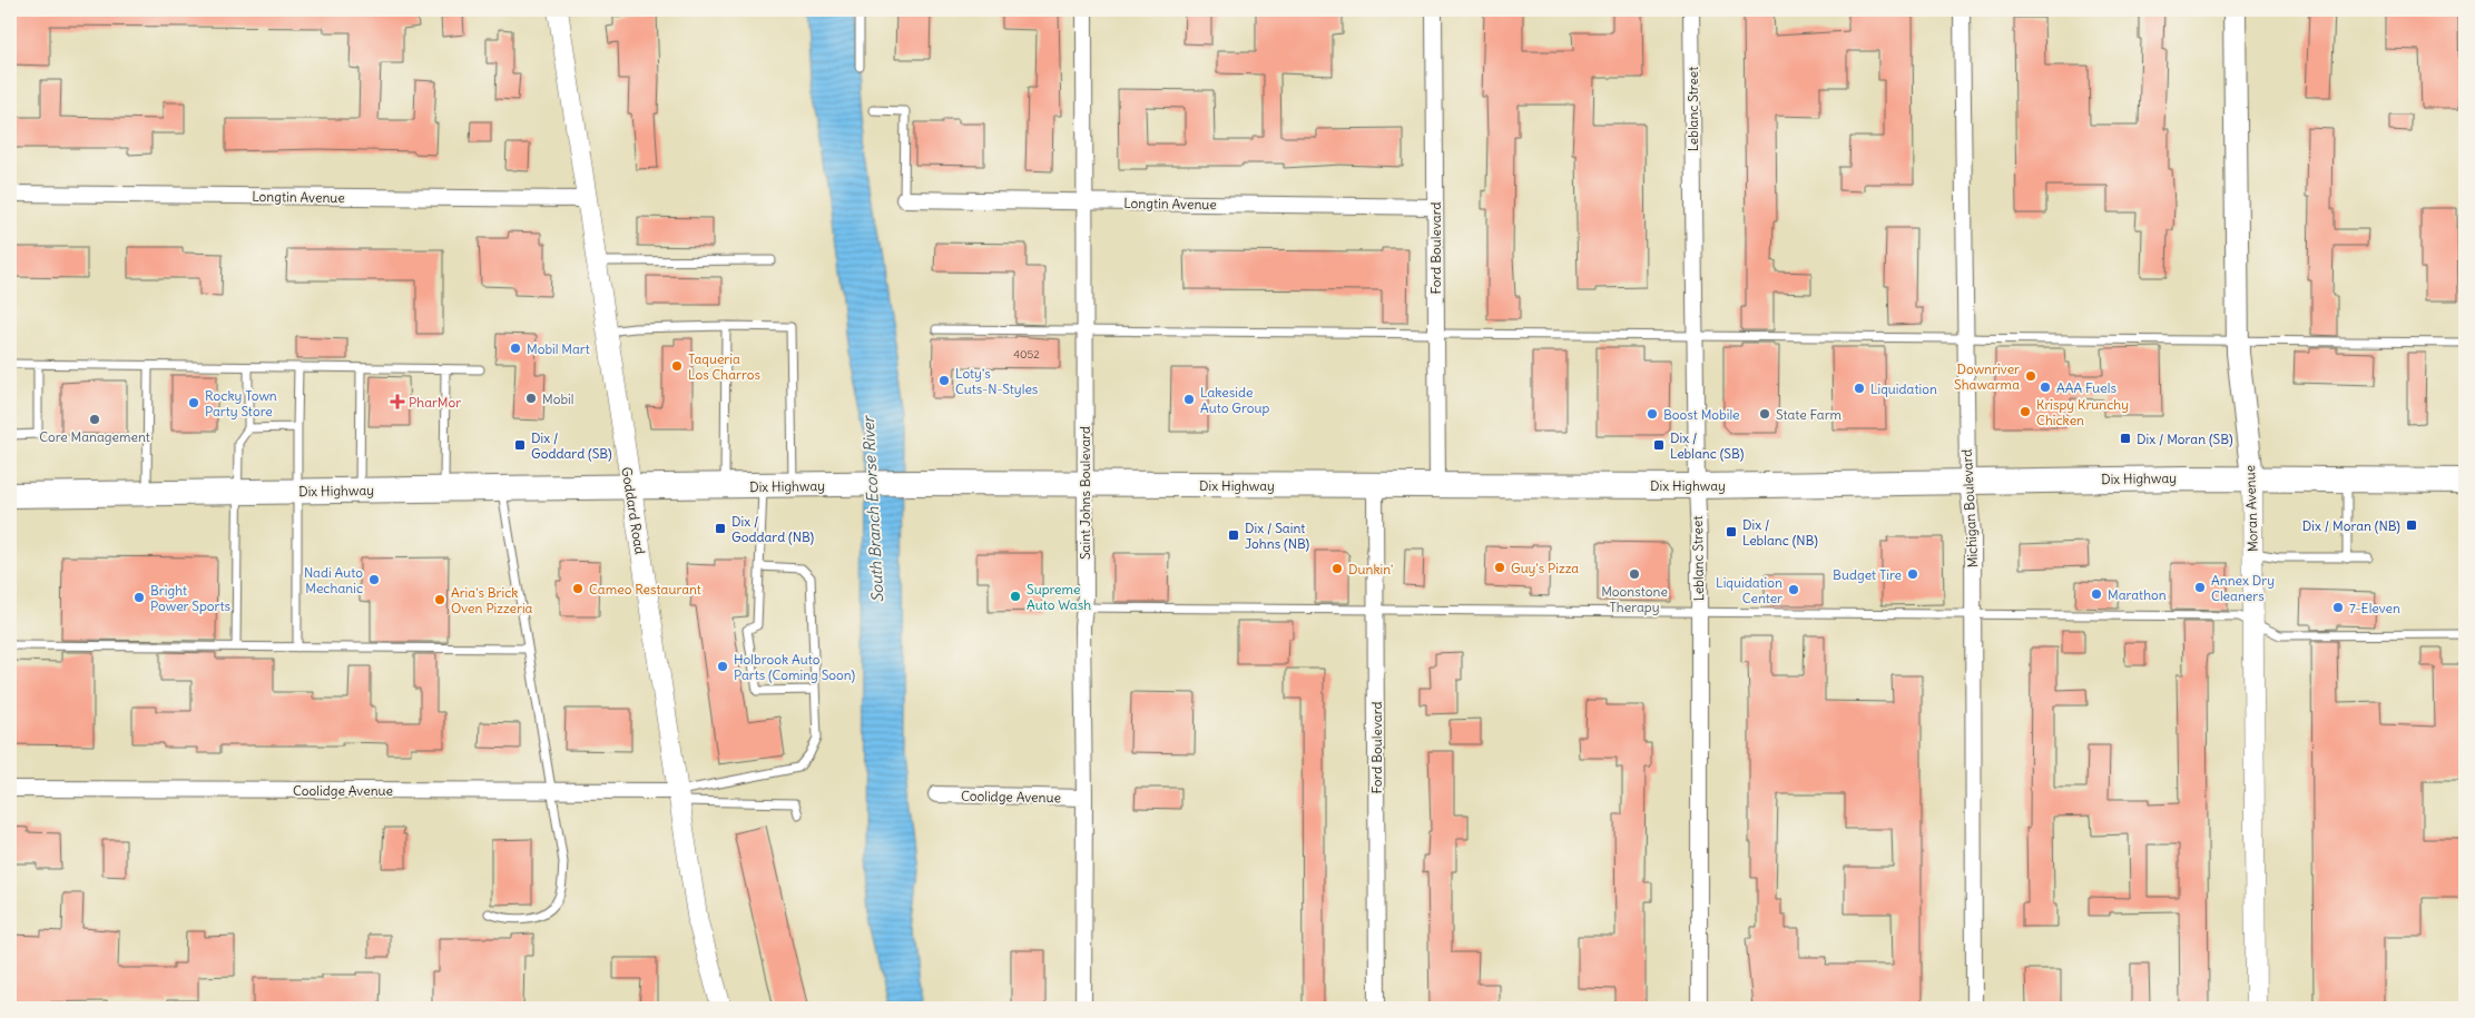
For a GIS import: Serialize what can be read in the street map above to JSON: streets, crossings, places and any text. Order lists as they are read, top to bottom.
{
  "streets": {
    "main road": ["Dix Highway", "Moran Avenue"],
    "street": [
      "Leblanc Street",
      "Longtin Avenue",
      "Ford Boulevard",
      "Saint Johns Boulevard",
      "Michigan Boulevard",
      "Goddard Road",
      "Coolidge Avenue"
    ]
  },
  "crossings": [
    ["Leblanc Street", "Dix Highway"],
    ["Longtin Avenue", "Ford Boulevard"],
    ["Longtin Avenue", "Saint Johns Boulevard"],
    ["Longtin Avenue", "Goddard Road"],
    ["Ford Boulevard", "Dix Highway"],
    ["Dix Highway", "Saint Johns Boulevard"],
    ["Dix Highway", "Michigan Boulevard"],
    ["Dix Highway", "Moran Avenue"],
    ["Dix Highway", "Goddard Road"],
    ["Saint Johns Boulevard", "Coolidge Avenue"],
    ["Goddard Road", "Coolidge Avenue"]
  ],
  "water": ["South Branch Ecorse River"],
  "places": {
    "other": [
      "Mobil Mart",
      "Taqueria Los Charros",
      "Downriver Shawarma",
      "Loty's Cuts-N-Styles",
      "AAA Fuels",
      "Liquidation",
      "Mobil",
      "Lakeside Auto Group",
      "Rocky Town Party Store",
      "Krispy Krunchy Chicken",
      "Boost Mobile",
      "State Farm",
      "Core Management",
      "Guy's Pizza",
      "Dunkin'",
      "Moonstone Therapy",
      "Budget Tire",
      "Nadi Auto Mechanic",
      "Annex Dry Cleaners",
      "Cameo Restaurant",
      "Liquidation Center",
      "Marathon",
      "Supreme Auto Wash",
      "Bright Power Sports",
      "Aria's Brick Oven Pizzeria",
      "7-Eleven",
      "Holbrook Auto Parts (Coming Soon)"
    ],
    "health": ["PharMor"],
    "transit": [
      "Dix / Moran (SB)",
      "Dix / Goddard (SB)",
      "Dix / Leblanc (SB)",
      "Dix / Moran (NB)",
      "Dix / Goddard (NB)",
      "Dix / Leblanc (NB)",
      "Dix / Saint Johns (NB)"
    ]
  },
  "house_numbers": ["4052"]
}
